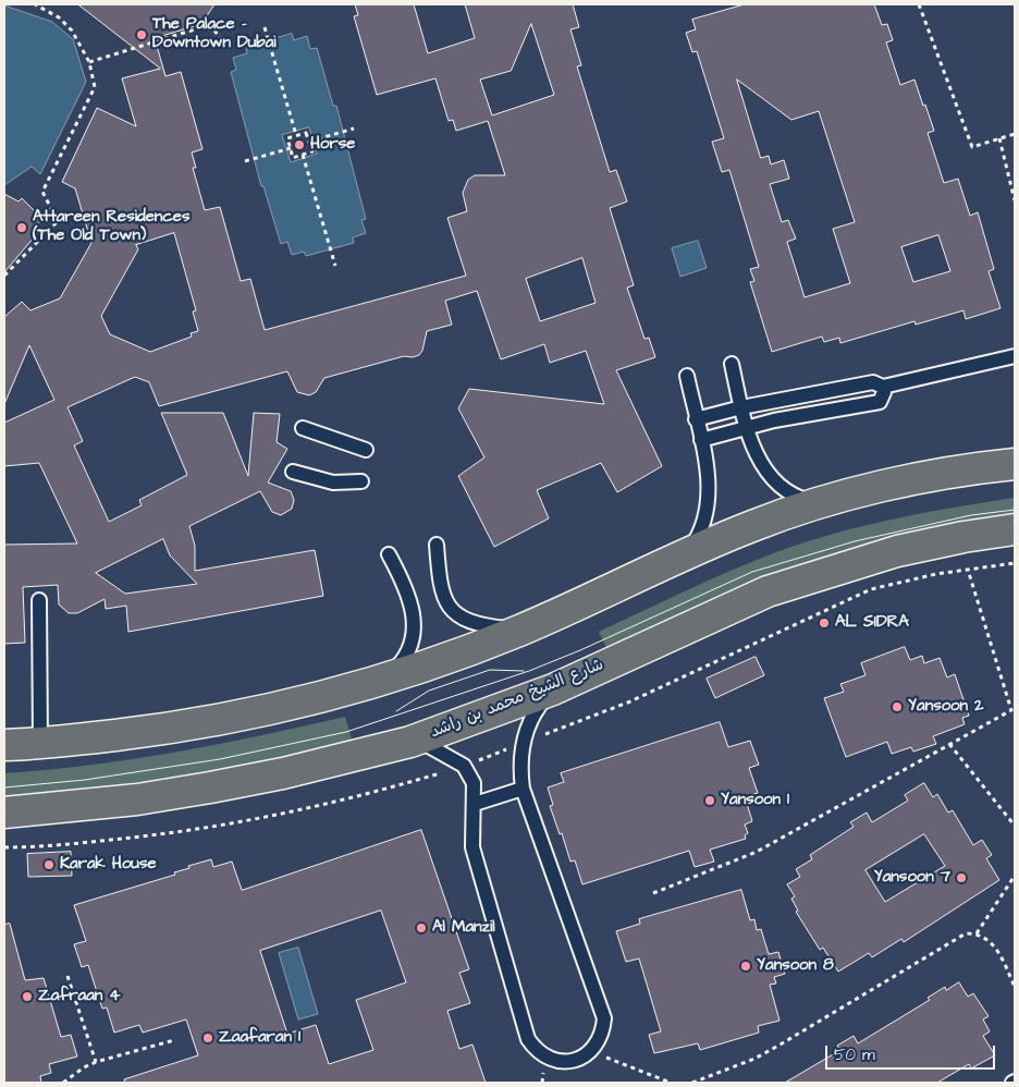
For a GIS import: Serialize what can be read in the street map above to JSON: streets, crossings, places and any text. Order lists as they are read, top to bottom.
{
  "streets": {
    "main road": ["شارع الشيخ محمد بن راشد"]
  },
  "places": [
    "The Palace - Downtown Dubai",
    "Horse",
    "Attareen Residences (The Old Town)",
    "AL SIDRA",
    "Yansoon 2",
    "Yansoon 1",
    "Karak House",
    "Yansoon 7",
    "Al Manzil",
    "Yansoon 8",
    "Zafraan 4",
    "Zaafaran 1"
  ],
  "scale_bar": "50 m"
}
